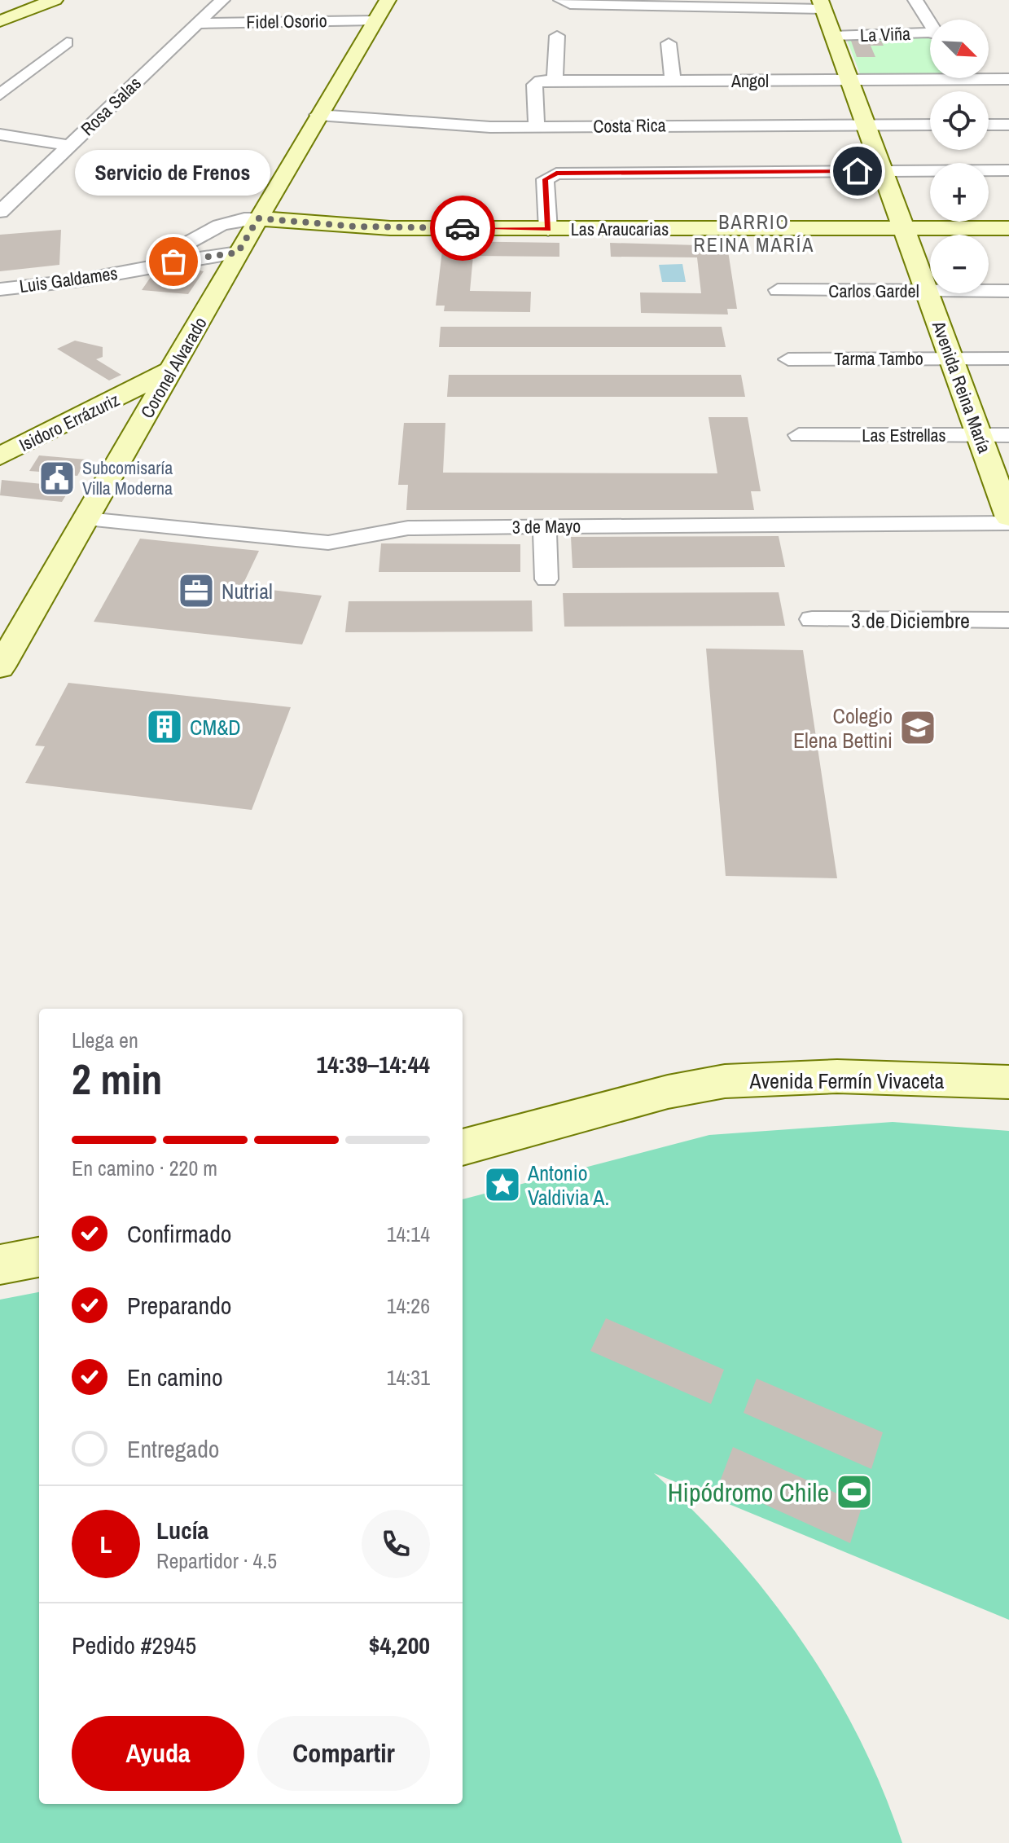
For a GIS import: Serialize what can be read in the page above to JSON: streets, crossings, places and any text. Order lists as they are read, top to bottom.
{
  "streets": {
    "street": [
      "Fidel Osorio",
      "La Viña",
      "Angol",
      "Rosa Salas",
      "Costa Rica",
      "Las Araucarias",
      "Luis Galdames",
      "Carlos Gardel",
      "Tarma Tambo",
      "Coronel Alvarado",
      "Avenida Reina María",
      "Isidoro Errázuriz",
      "Las Estrellas",
      "3 de Mayo",
      "3 de Diciembre",
      "Avenida Fermín Vivaceta"
    ]
  },
  "crossings": [
    ["Fidel Osorio", "Rosa Salas"],
    ["Fidel Osorio", "Coronel Alvarado"],
    ["La Viña", "Avenida Reina María"],
    ["Angol", "Avenida Reina María"],
    ["Costa Rica", "Coronel Alvarado"],
    ["Costa Rica", "Avenida Reina María"],
    ["Las Araucarias", "Luis Galdames"],
    ["Las Araucarias", "Coronel Alvarado"],
    ["Las Araucarias", "Avenida Reina María"],
    ["Luis Galdames", "Coronel Alvarado"],
    ["Carlos Gardel", "Avenida Reina María"],
    ["Tarma Tambo", "Avenida Reina María"],
    ["Coronel Alvarado", "Isidoro Errázuriz"],
    ["Coronel Alvarado", "3 de Mayo"],
    ["Avenida Reina María", "Las Estrellas"]
  ],
  "districts": ["BARRIO REINA MARÍA"],
  "places": {
    "other": ["Servicio de Frenos"],
    "public building": ["Subcomisaría Villa Moderna"],
    "office": ["Nutrial"],
    "building": ["CM&D"],
    "school or university": ["Colegio Elena Bettini"],
    "place": ["Antonio Valdivia A."],
    "sports": ["Hipódromo Chile"]
  },
  "north": "bottom right",
  "page": {
    "map_buttons": ["+", "−"],
    "bubble": "Servicio de Frenos",
    "heading": ["2 min", "Llega en", "14:39–14:44"],
    "panel": [
      "Lucía",
      "Repartidor · 4.5",
      "Pedido #2945",
      "$4,200"
    ],
    "bar": "En camino · 220 m",
    "list": [
      ["Confirmado", "14:14"],
      ["Preparando", "14:26"],
      ["En camino", "14:31"],
      "Entregado"
    ],
    "round": "L",
    "buttons": ["Ayuda", "Compartir"]
  }
}
